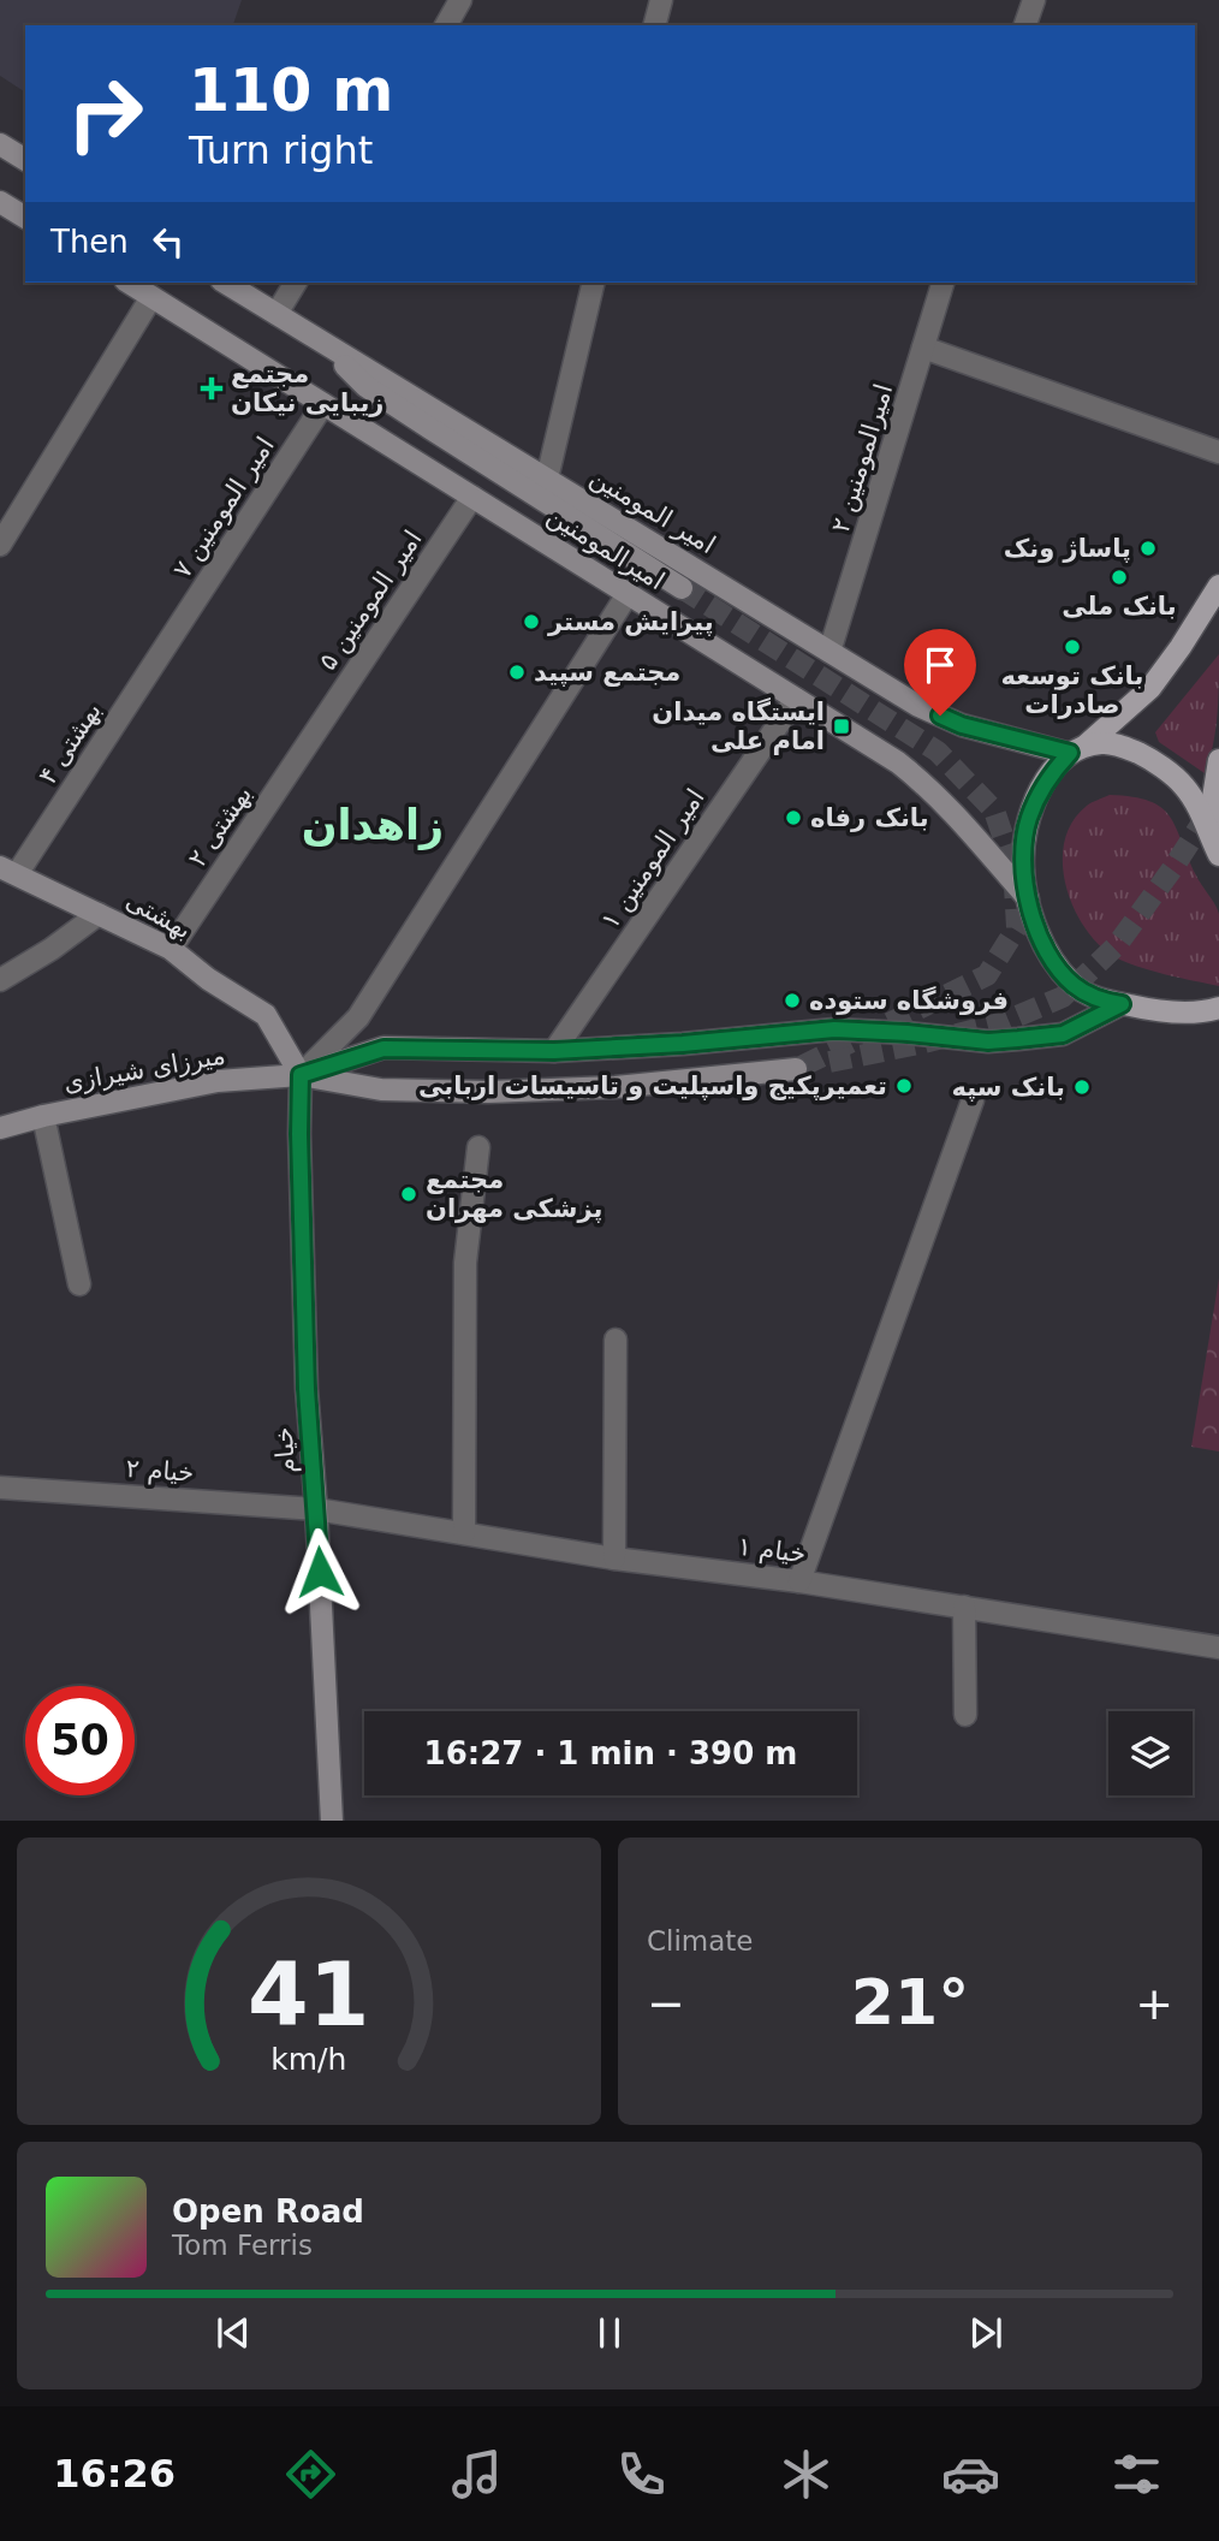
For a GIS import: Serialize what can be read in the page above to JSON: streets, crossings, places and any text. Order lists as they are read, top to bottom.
{
  "streets": {
    "main road": [
      "امیر المومنین",
      "امیرالمومنین",
      "بهشتی",
      "میرزای شیرازی",
      "خیام"
    ],
    "street": [
      "امیرالمومنین ۲",
      "امیر المومنین ۷",
      "امیر المومنین ۵",
      "بهشتی ۴",
      "بهشتی ۲",
      "امیر المومنین ۱",
      "خیام ۲",
      "خیام ۱"
    ]
  },
  "crossings": [
    ["امیرالمومنین ۲", "امیر المومنین"],
    ["امیر المومنین ۷", "امیرالمومنین"],
    ["امیر المومنین ۷", "بهشتی ۴"],
    ["امیرالمومنین", "امیر المومنین ۵"],
    ["امیرالمومنین", "امیر المومنین ۱"],
    ["امیر المومنین ۵", "بهشتی ۲"],
    ["بهشتی ۴", "بهشتی"],
    ["بهشتی ۲", "بهشتی"],
    ["بهشتی", "میرزای شیرازی"],
    ["بهشتی", "خیام"],
    ["میرزای شیرازی", "خیام"],
    ["خیام", "خیام ۲"],
    ["خیام", "خیام ۱"],
    ["خیام ۲", "خیام ۱"]
  ],
  "districts": ["زاهدان"],
  "places": {
    "health": ["مجتمع زیبایی نیکان"],
    "other": [
      "پاساژ ونک",
      "بانک ملی",
      "پیرایش مستر",
      "بانک توسعه صادرات",
      "مجتمع سپید",
      "بانک رفاه",
      "فروشگاه ستوده",
      "تعمیرپکیج واسپلیت و تاسیسات اربابی",
      "بانک سپه",
      "مجتمع پزشکی مهران"
    ],
    "transit": ["ایستگاه میدان امام علی"]
  },
  "page": {
    "turn": ["110 m", "Turn right"],
    "then": "Then",
    "limit": "50",
    "trip": "16:27 · 1 min · 390 m",
    "tile": "Climate",
    "heat": ["−", "21°", "+"],
    "song": ["Open Road", "Tom Ferris"],
    "tabs": "16:26",
    "gauge": ["41", "km/h"]
  }
}
